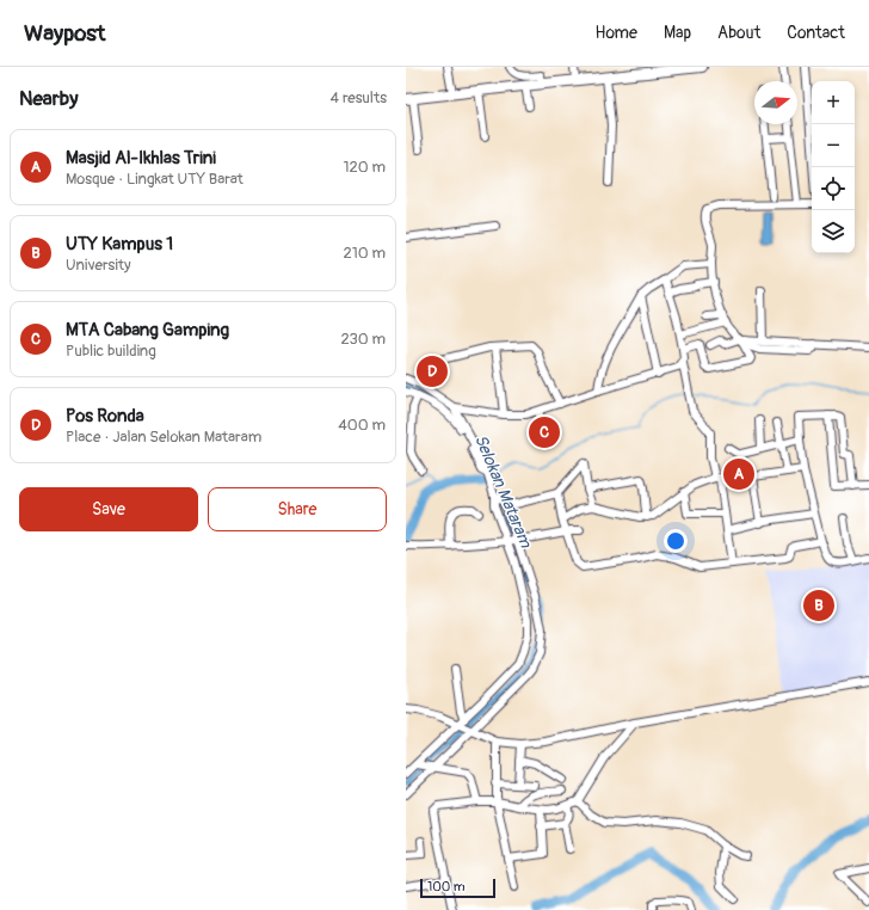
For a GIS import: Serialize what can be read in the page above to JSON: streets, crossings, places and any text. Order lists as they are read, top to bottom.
{
  "water": ["Selokan Mataram"],
  "scale_bar": "100 m",
  "north": "right",
  "page": {
    "header": "Waypost",
    "nav": [
      "Home",
      "Map",
      "About",
      "Contact"
    ],
    "heading": ["Nearby", "4 results"],
    "map_buttons": ["+", "−"],
    "list": [
      {
        "mark": "A",
        "name": "Masjid Al-Ikhlas Trini",
        "note": "Mosque · Lingkat UTY Barat",
        "value": "120 m"
      },
      {
        "mark": "B",
        "name": "UTY Kampus 1",
        "note": "University",
        "value": "210 m"
      },
      {
        "mark": "C",
        "name": "MTA Cabang Gamping",
        "note": "Public building",
        "value": "230 m"
      },
      {
        "mark": "D",
        "name": "Pos Ronda",
        "note": "Place · Jalan Selokan Mataram",
        "value": "400 m"
      }
    ],
    "pins": [
      "D",
      "C",
      "A",
      "B"
    ],
    "buttons": ["Save", "Share"],
    "scale": "100 m"
  }
}
